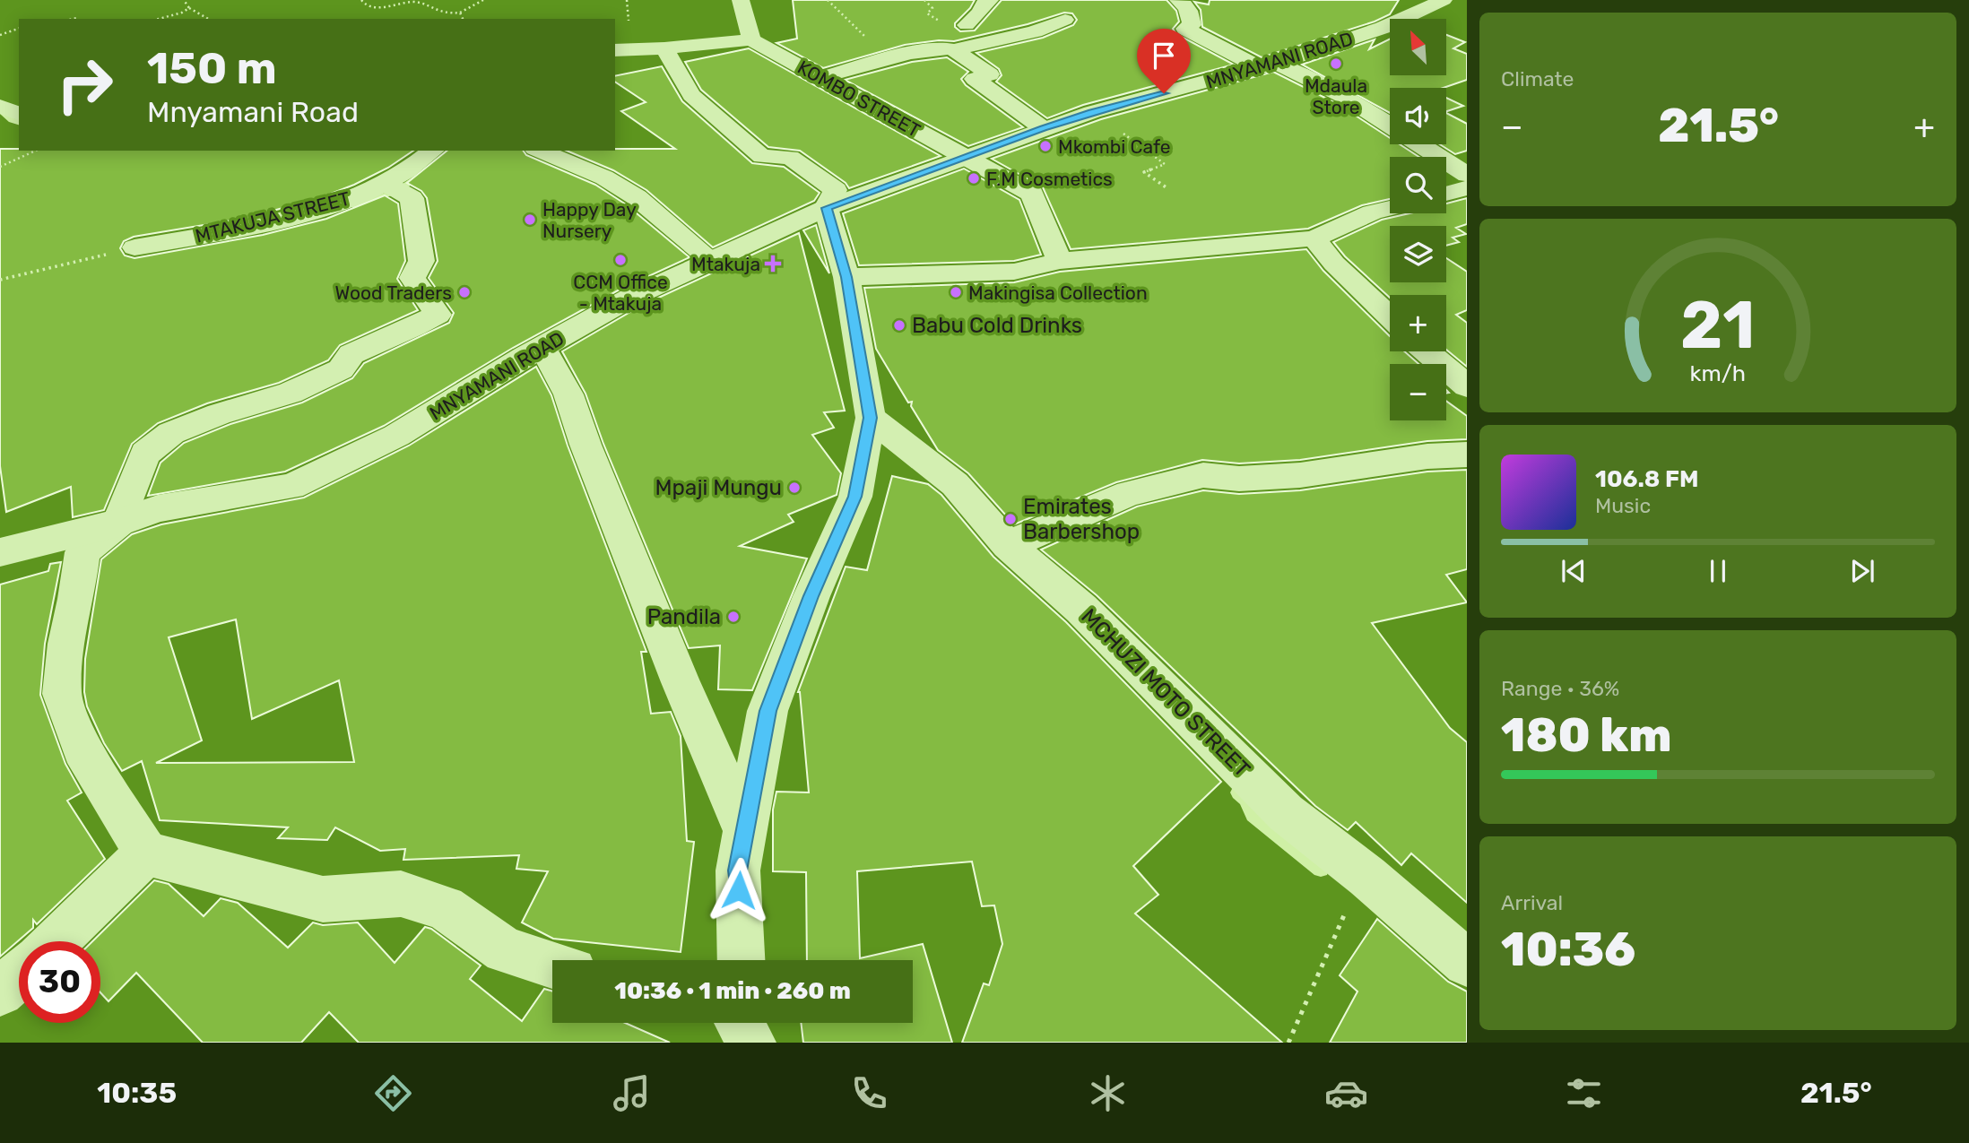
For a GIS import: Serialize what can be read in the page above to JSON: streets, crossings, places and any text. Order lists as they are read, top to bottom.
{
  "streets": {
    "street": [
      "MNYAMANI ROAD",
      "KOMBO STREET",
      "MTAKUJA STREET",
      "MCHUZI MOTO STREET"
    ]
  },
  "crossings": [
    ["MNYAMANI ROAD", "KOMBO STREET"]
  ],
  "places": {
    "other": [
      "Mdaula Store",
      "Mkombi Cafe",
      "F.M Cosmetics",
      "Happy Day Nursery",
      "CCM Office - Mtakuja",
      "Wood Traders",
      "Makingisa Collection",
      "Babu Cold Drinks",
      "Mpaji Mungu",
      "Emirates Barbershop",
      "Pandila"
    ],
    "health": ["Mtakuja"]
  },
  "north": "top left",
  "page": {
    "tile": [
      "Climate",
      ["Range · 36%", "180 km"],
      ["Arrival", "10:36"]
    ],
    "map_buttons": ["+", "−"],
    "turn": ["150 m", "Mnyamani Road"],
    "heat": ["−", "21.5°", "+"],
    "song": ["106.8 FM", "Music"],
    "limit": "30",
    "trip": "10:36 · 1 min · 260 m",
    "tabs": ["10:35", "21.5°"],
    "gauge": ["21", "km/h"]
  }
}
